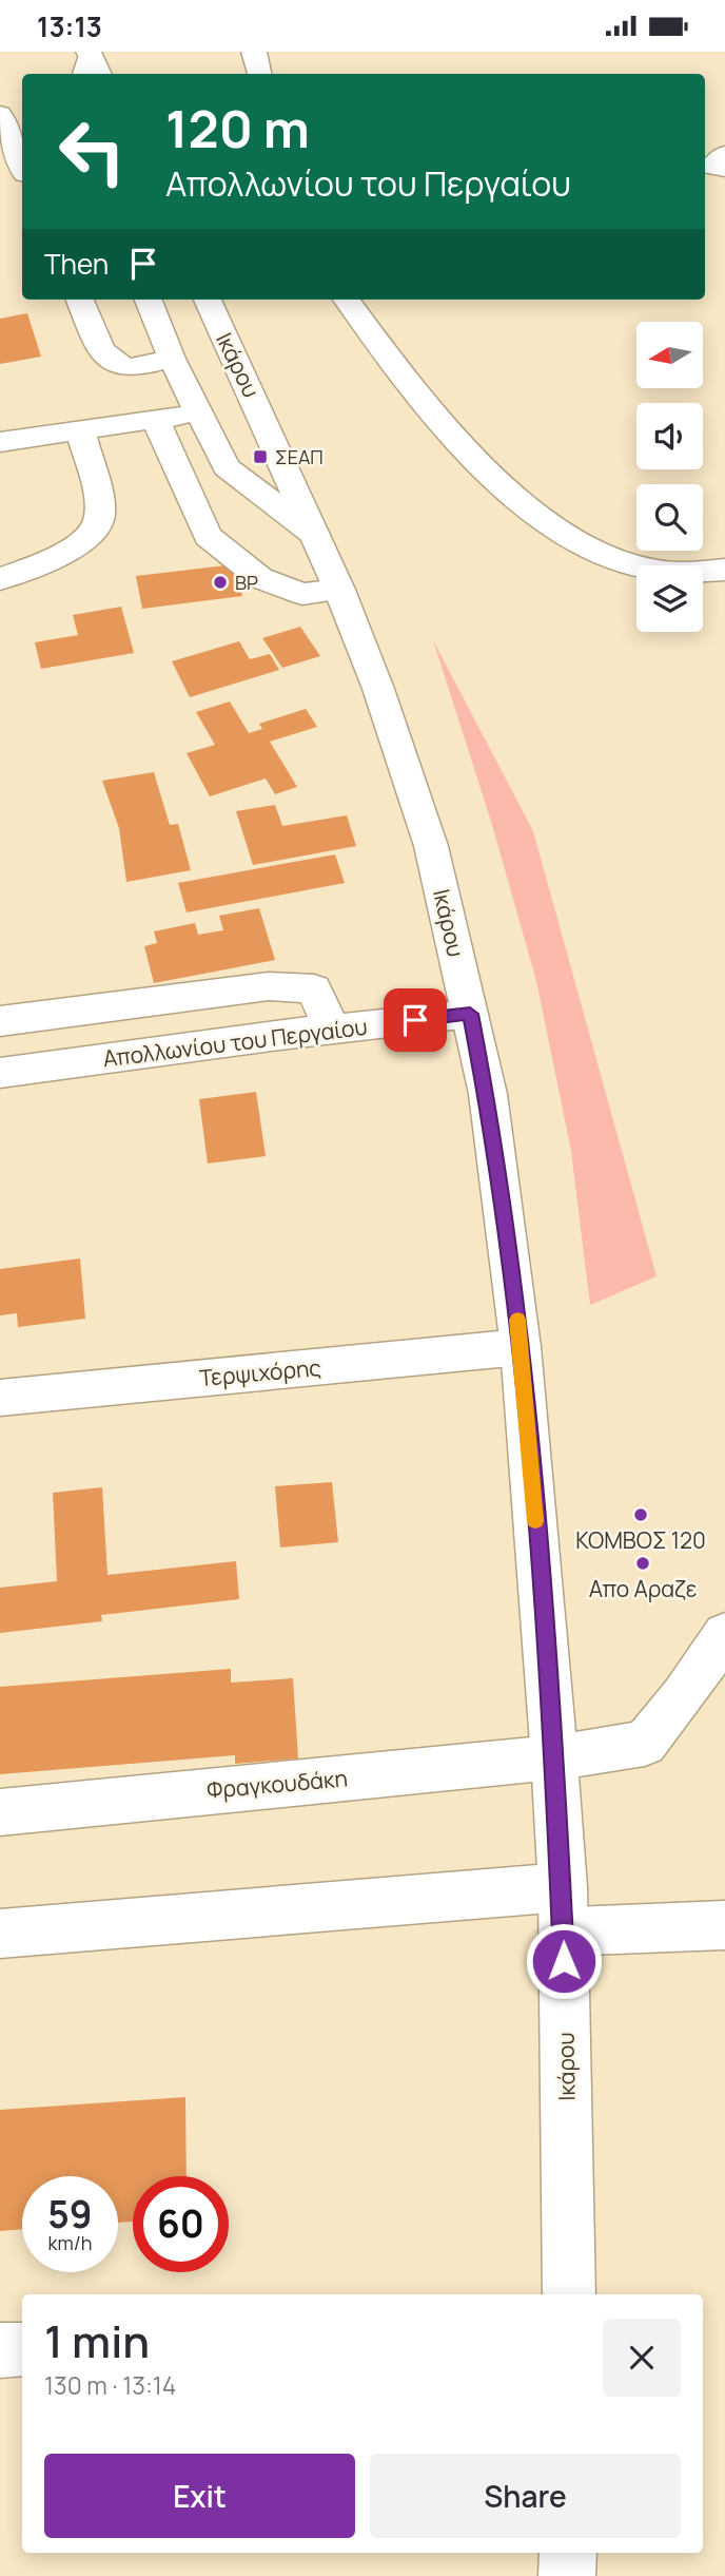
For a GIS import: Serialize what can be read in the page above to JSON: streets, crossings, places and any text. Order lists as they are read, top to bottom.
{
  "streets": {
    "main road": [
      "Ικάρου",
      "Απολλωνίου του Περγαίου",
      "Τερψιχόρης",
      "Φραγκουδάκη"
    ]
  },
  "crossings": [
    ["Ικάρου", "Απολλωνίου του Περγαίου"],
    ["Ικάρου", "Τερψιχόρης"],
    ["Ικάρου", "Φραγκουδάκη"]
  ],
  "places": {
    "transit": ["ΣΕΑΠ"],
    "other": ["BP", "ΚΟΜΒΟΣ 120", "Απο Αραζε"]
  },
  "north": "left",
  "page": {
    "status": "13:13",
    "turn": ["120 m", "Απολλωνίου του Περγαίου"],
    "then": "Then",
    "speed": "59 km/h",
    "limit": "60",
    "heading": ["1 min", "130 m · 13:14"],
    "buttons": ["Exit", "Share"]
  }
}
